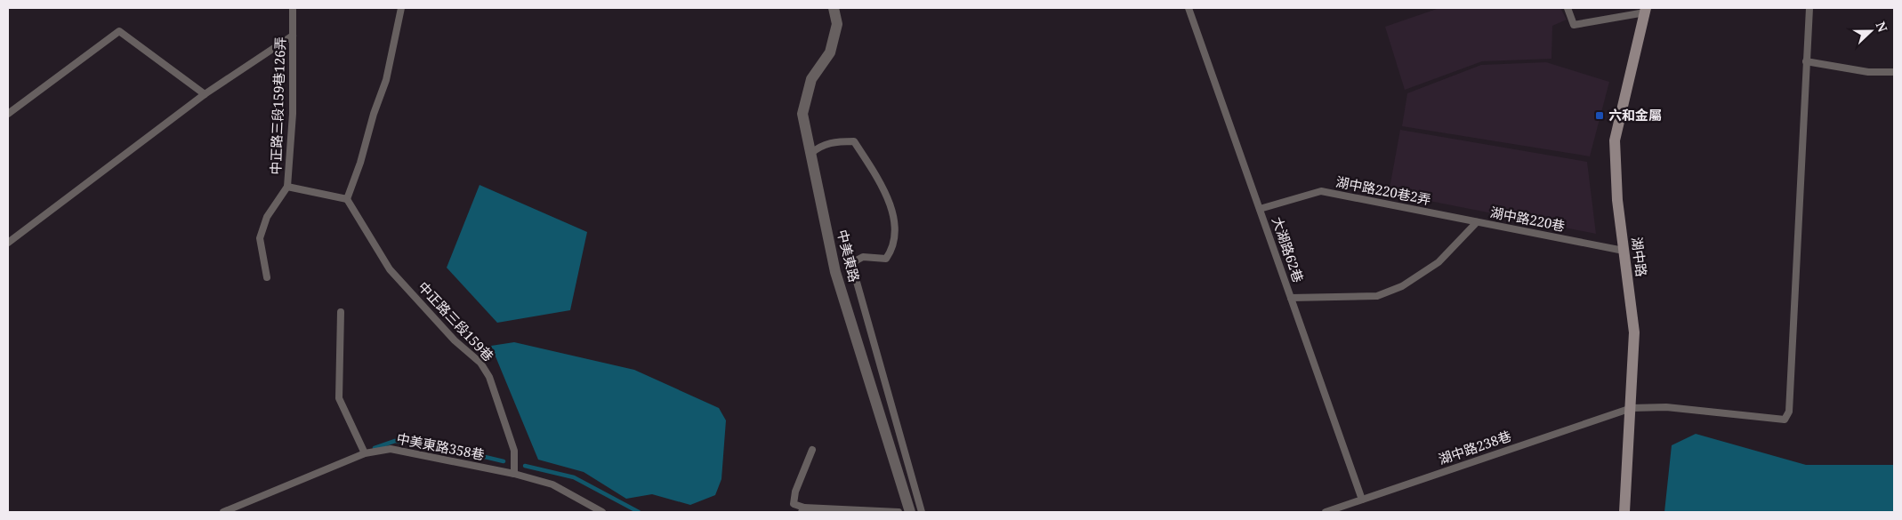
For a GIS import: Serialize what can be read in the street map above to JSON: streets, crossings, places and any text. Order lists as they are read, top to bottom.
{
  "streets": {
    "street": ["中美東路", "湖中路"],
    "lane": [
      "中正路三段159巷126弄",
      "湖中路220巷2弄",
      "湖中路220巷",
      "大湖路62巷",
      "中正路三段159巷",
      "中美東路358巷",
      "湖中路238巷"
    ]
  },
  "crossings": [
    ["湖中路220巷2弄", "湖中路220巷"],
    ["湖中路220巷2弄", "大湖路62巷"],
    ["湖中路220巷", "大湖路62巷"],
    ["湖中路220巷", "湖中路"],
    ["大湖路62巷", "湖中路238巷"],
    ["湖中路", "湖中路238巷"],
    ["中正路三段159巷", "中美東路358巷"]
  ],
  "places": {
    "transit": ["六和金屬"]
  },
  "north": "right"
}
